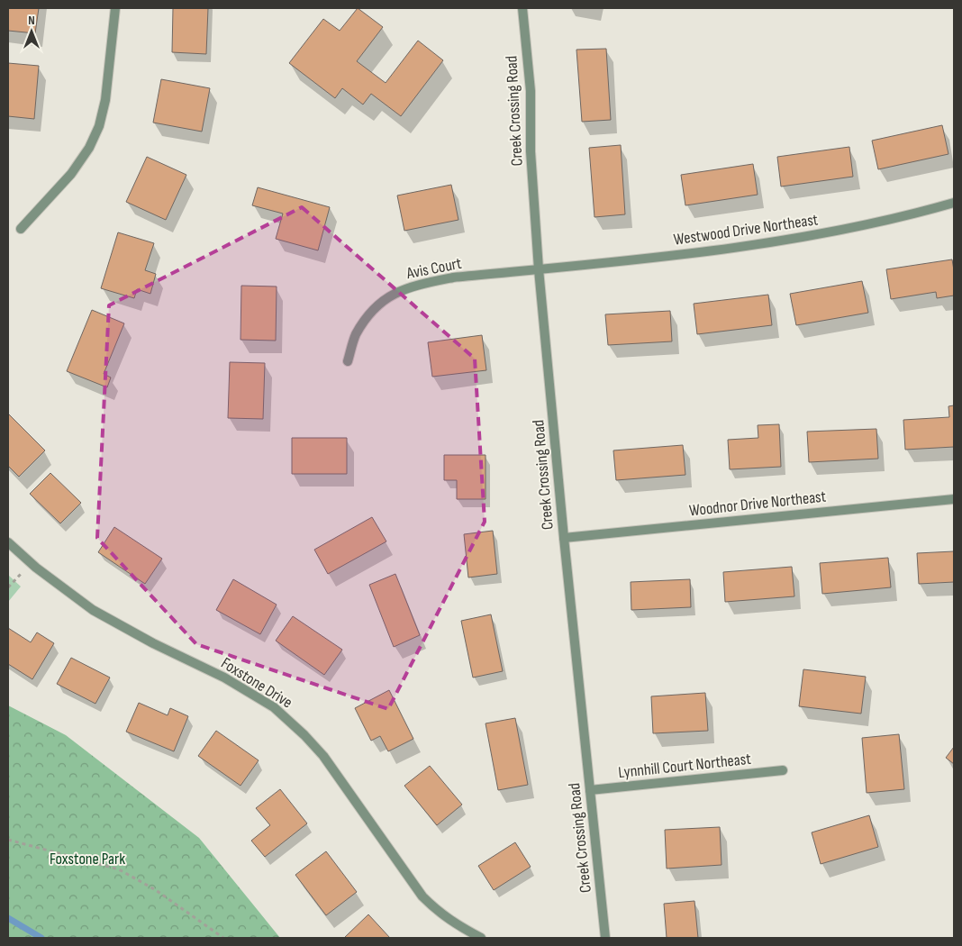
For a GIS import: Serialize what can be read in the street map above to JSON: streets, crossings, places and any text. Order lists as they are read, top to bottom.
{
  "streets": {
    "street": [
      "Creek Crossing Road",
      "Westwood Drive Northeast",
      "Avis Court",
      "Woodnor Drive Northeast",
      "Foxstone Drive",
      "Lynnhill Court Northeast"
    ]
  },
  "crossings": [
    ["Creek Crossing Road", "Westwood Drive Northeast"],
    ["Creek Crossing Road", "Avis Court"],
    ["Creek Crossing Road", "Woodnor Drive Northeast"],
    ["Creek Crossing Road", "Lynnhill Court Northeast"],
    ["Westwood Drive Northeast", "Avis Court"]
  ],
  "parks": ["Foxstone Park"],
  "north": "top"
}
